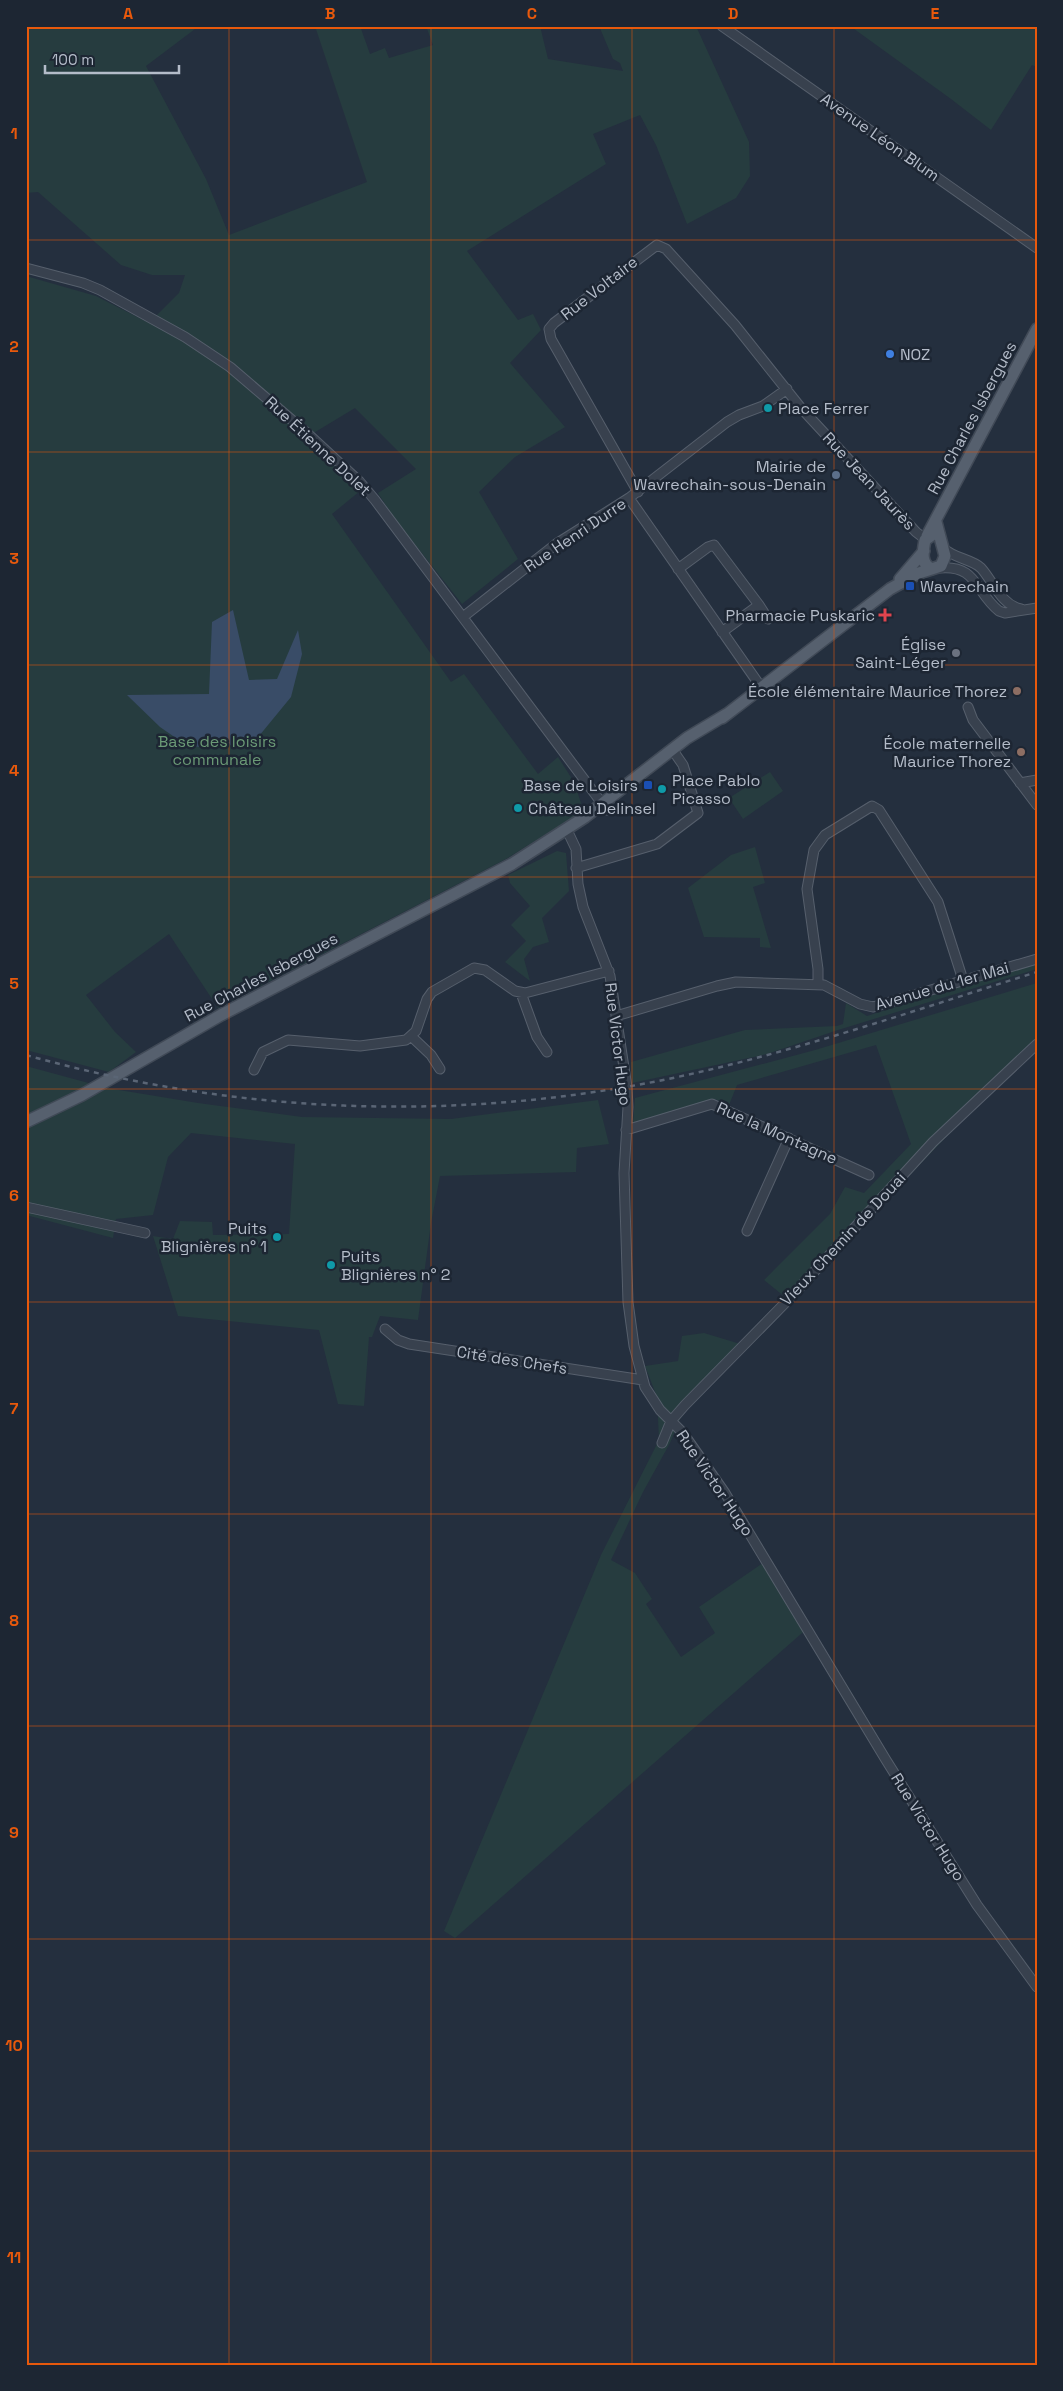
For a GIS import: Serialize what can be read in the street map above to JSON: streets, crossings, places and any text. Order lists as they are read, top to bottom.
{
  "streets": {
    "main road": ["Rue Charles Isbergues"],
    "street": [
      "Avenue Léon Blum",
      "Rue Voltaire",
      "Rue Étienne Dolet",
      "Rue Jean Jaurès",
      "Rue Henri Durre",
      "Avenue du 1er Mai",
      "Rue Victor Hugo",
      "Rue la Montagne",
      "Vieux Chemin de Douai",
      "Cité des Chefs"
    ]
  },
  "crossings": [
    ["Rue Voltaire", "Rue Jean Jaurès"],
    ["Rue Voltaire", "Rue Henri Durre"],
    ["Rue Charles Isbergues", "Rue Étienne Dolet"],
    ["Rue Charles Isbergues", "Rue Jean Jaurès"],
    ["Rue Charles Isbergues", "Rue Victor Hugo"],
    ["Rue Étienne Dolet", "Rue Henri Durre"],
    ["Rue Jean Jaurès", "Rue Henri Durre"],
    ["Avenue du 1er Mai", "Rue Victor Hugo"],
    ["Rue Victor Hugo", "Rue la Montagne"],
    ["Rue Victor Hugo", "Vieux Chemin de Douai"],
    ["Rue Victor Hugo", "Cité des Chefs"]
  ],
  "parks": ["Base des loisirs communale"],
  "places": {
    "other": [
      "NOZ",
      "Place Ferrer",
      "Mairie de Wavrechain-sous-Denain",
      "Église Saint-Léger",
      "École élémentaire Maurice Thorez",
      "École maternelle Maurice Thorez",
      "Place Pablo Picasso",
      "Château Delinsel",
      "Puits Blignières n° 1",
      "Puits Blignières n° 2"
    ],
    "transit": ["Wavrechain", "Base de Loisirs"],
    "health": ["Pharmacie Puskaric"]
  },
  "scale_bar": "100 m",
  "grid": {
    "columns": [
      "A",
      "B",
      "C",
      "D",
      "E"
    ],
    "rows": [
      "1",
      "2",
      "3",
      "4",
      "5",
      "6",
      "7",
      "8",
      "9",
      "10",
      "11"
    ]
  }
}
